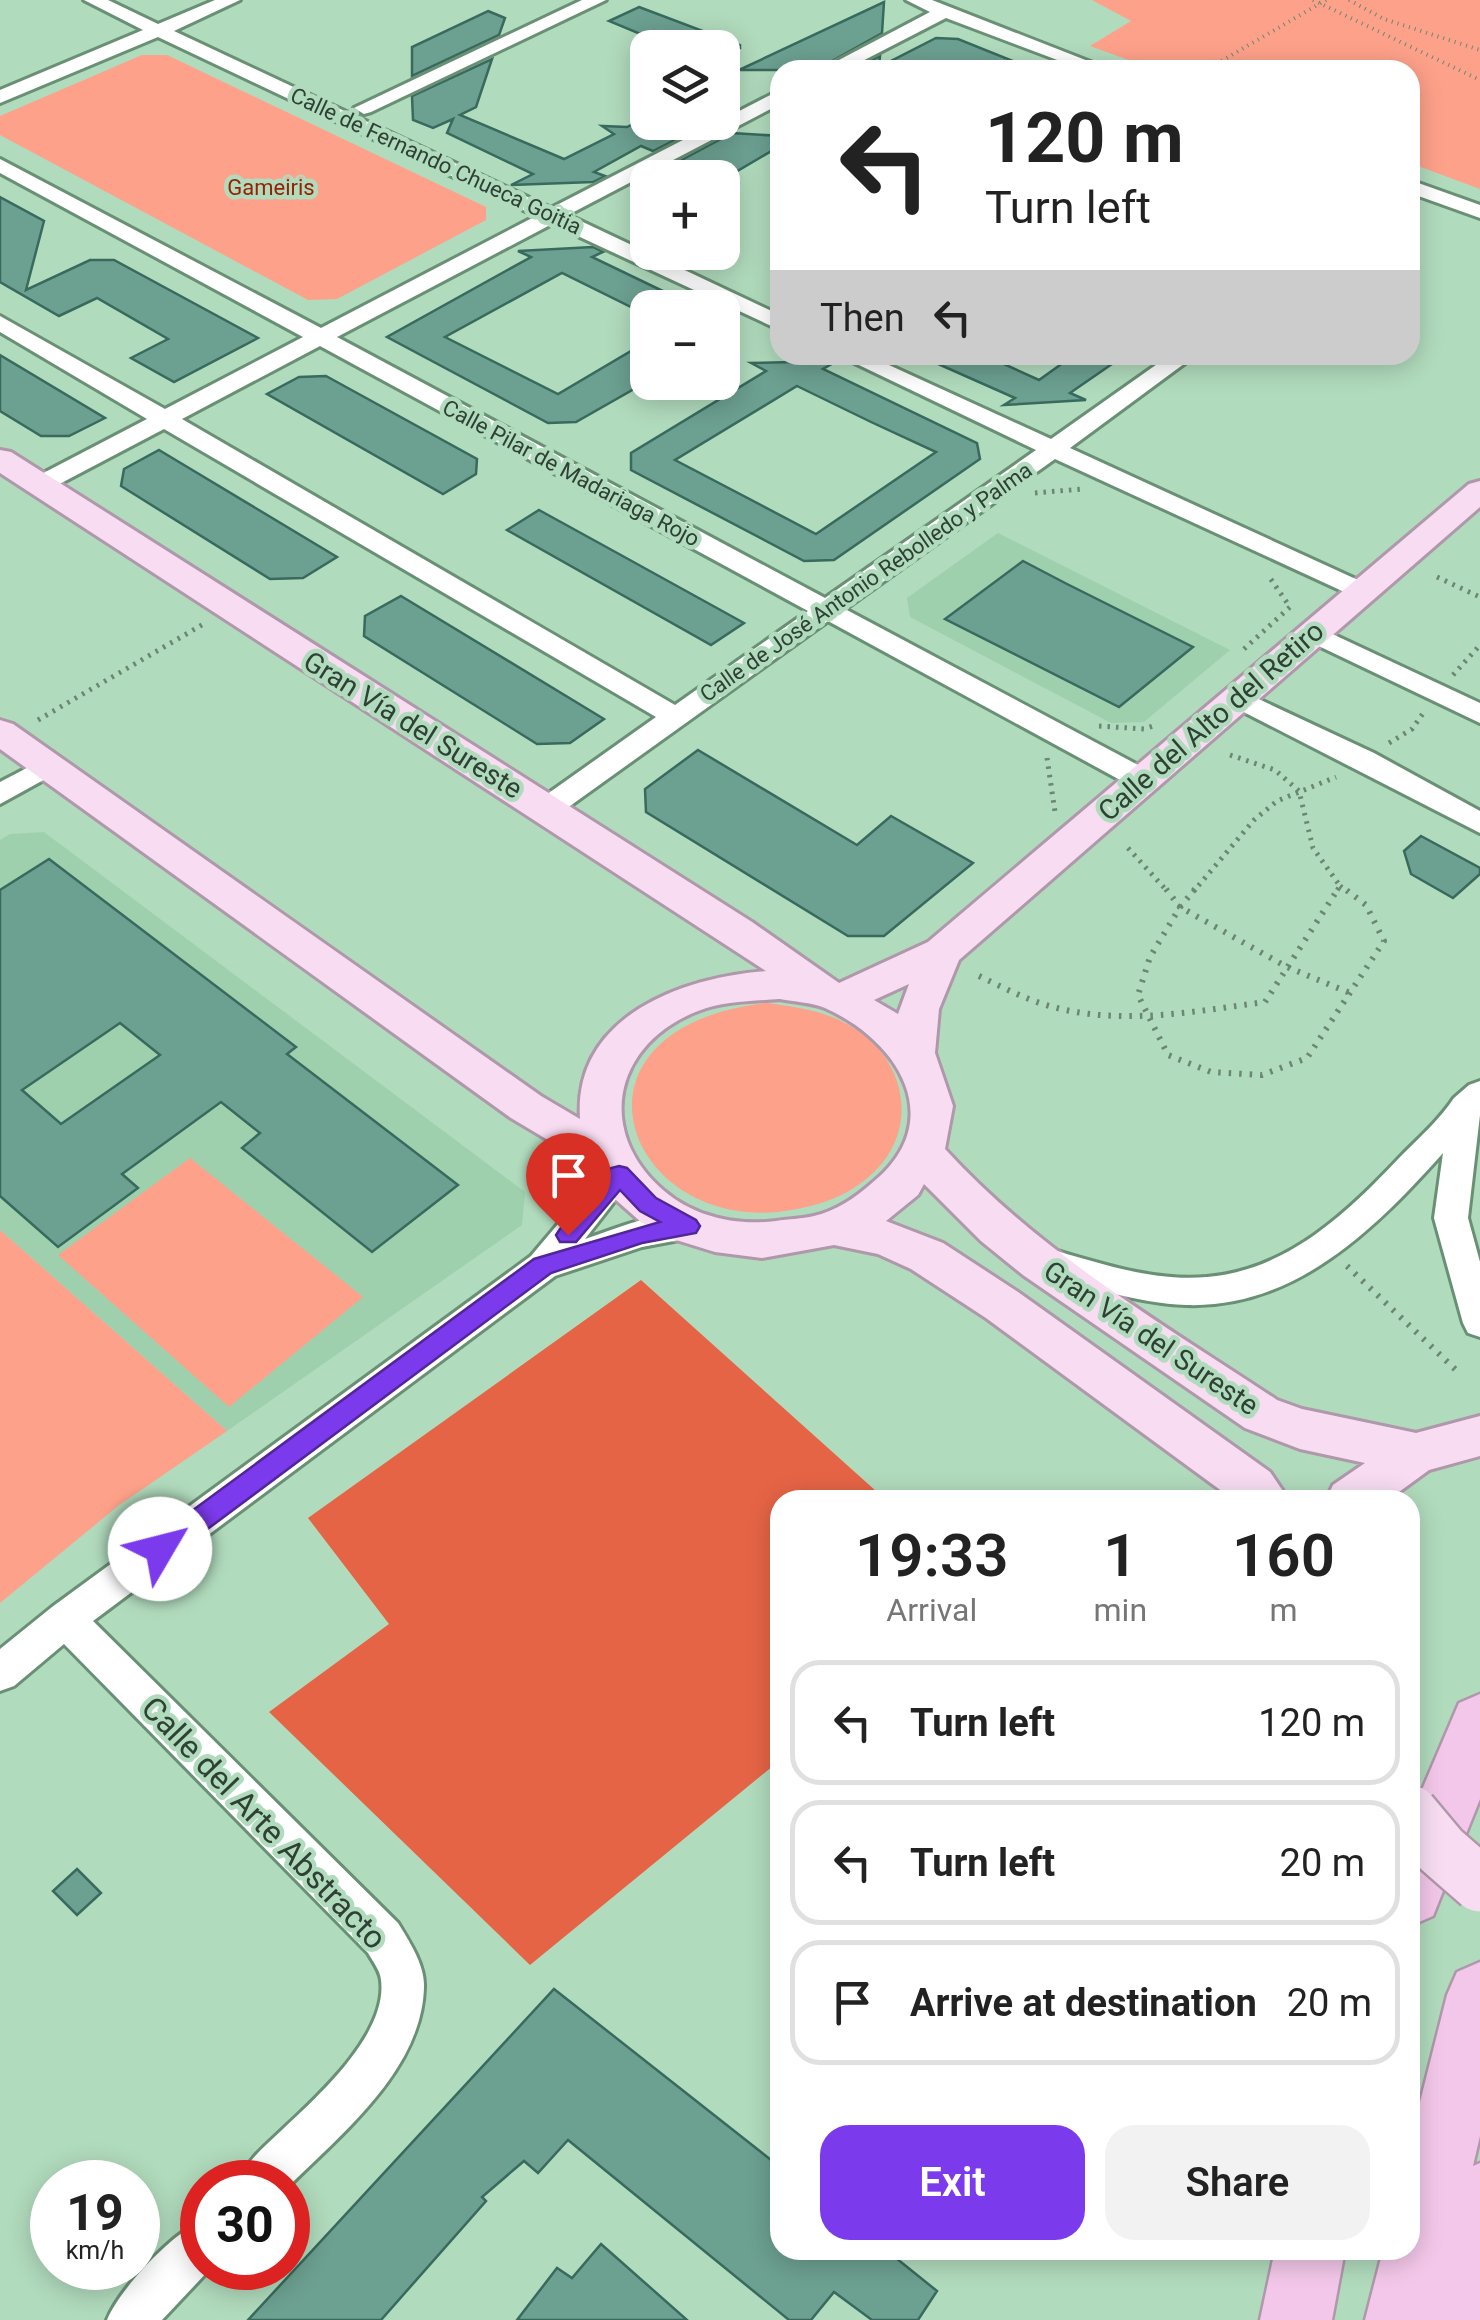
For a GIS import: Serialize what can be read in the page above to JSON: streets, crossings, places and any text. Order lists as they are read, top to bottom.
{
  "streets": {
    "main road": ["Calle del Alto del Retiro", "Gran Vía del Sureste"],
    "street": [
      "Calle de Fernando Chueca Goitia",
      "Calle Pilar de Madariaga Rojo",
      "Calle de José Antonio Rebolledo y Palma",
      "Calle del Arte Abstracto"
    ]
  },
  "crossings": [
    ["Calle Pilar de Madariaga Rojo", "Calle de José Antonio Rebolledo y Palma"],
    ["Calle Pilar de Madariaga Rojo", "Calle del Alto del Retiro"],
    ["Calle de José Antonio Rebolledo y Palma", "Gran Vía del Sureste"],
    ["Calle del Alto del Retiro", "Gran Vía del Sureste"]
  ],
  "parks": ["Gameiris"],
  "page": {
    "map_buttons": ["+", "−"],
    "turn": ["120 m", "Turn left"],
    "then": "Then",
    "eta": [
      "19:33",
      "Arrival",
      "1",
      "min",
      "160",
      "m"
    ],
    "list": [
      {
        "name": "Turn left",
        "value": "120 m"
      },
      {
        "name": "Turn left",
        "value": "20 m"
      },
      {
        "name": "Arrive at destination",
        "value": "20 m"
      }
    ],
    "buttons": ["Exit", "Share"],
    "speed": "19 km/h",
    "limit": "30"
  }
}
